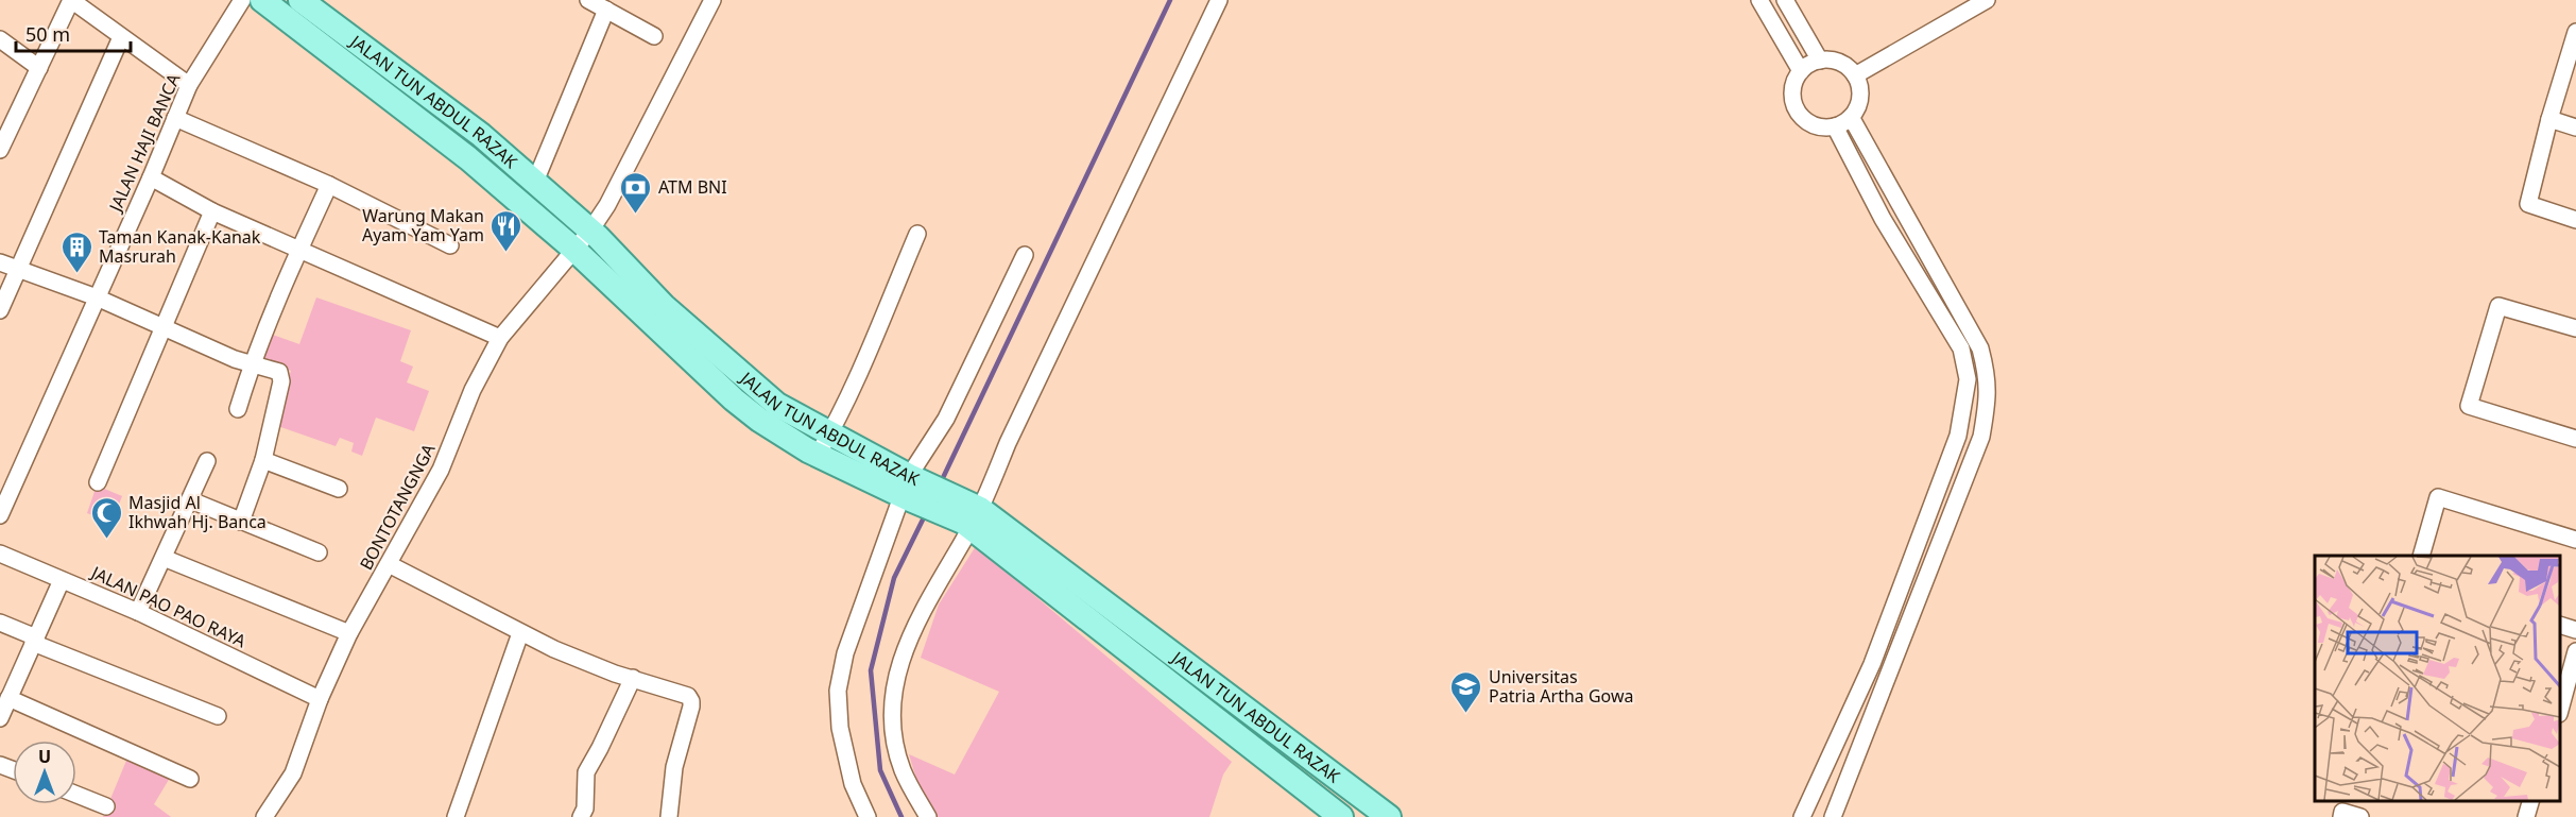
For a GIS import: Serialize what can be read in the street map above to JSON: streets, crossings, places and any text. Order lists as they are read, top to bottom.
{
  "streets": {
    "main road": ["JALAN TUN ABDUL RAZAK"],
    "street": ["JALAN HAJI BANCA", "BONTOTANGNGA", "JALAN PAO PAO RAYA"]
  },
  "crossings": [
    ["JALAN TUN ABDUL RAZAK", "BONTOTANGNGA"],
    ["BONTOTANGNGA", "JALAN PAO PAO RAYA"]
  ],
  "places": {
    "bank": ["ATM BNI"],
    "restaurant": ["Warung Makan Ayam Yam Yam"],
    "building": ["Taman Kanak-Kanak Masrurah"],
    "mosque": ["Masjid Al Ikhwah Hj. Banca"],
    "school or university": ["Universitas Patria Artha Gowa"]
  },
  "scale_bar": "50 m",
  "north": "top"
}
